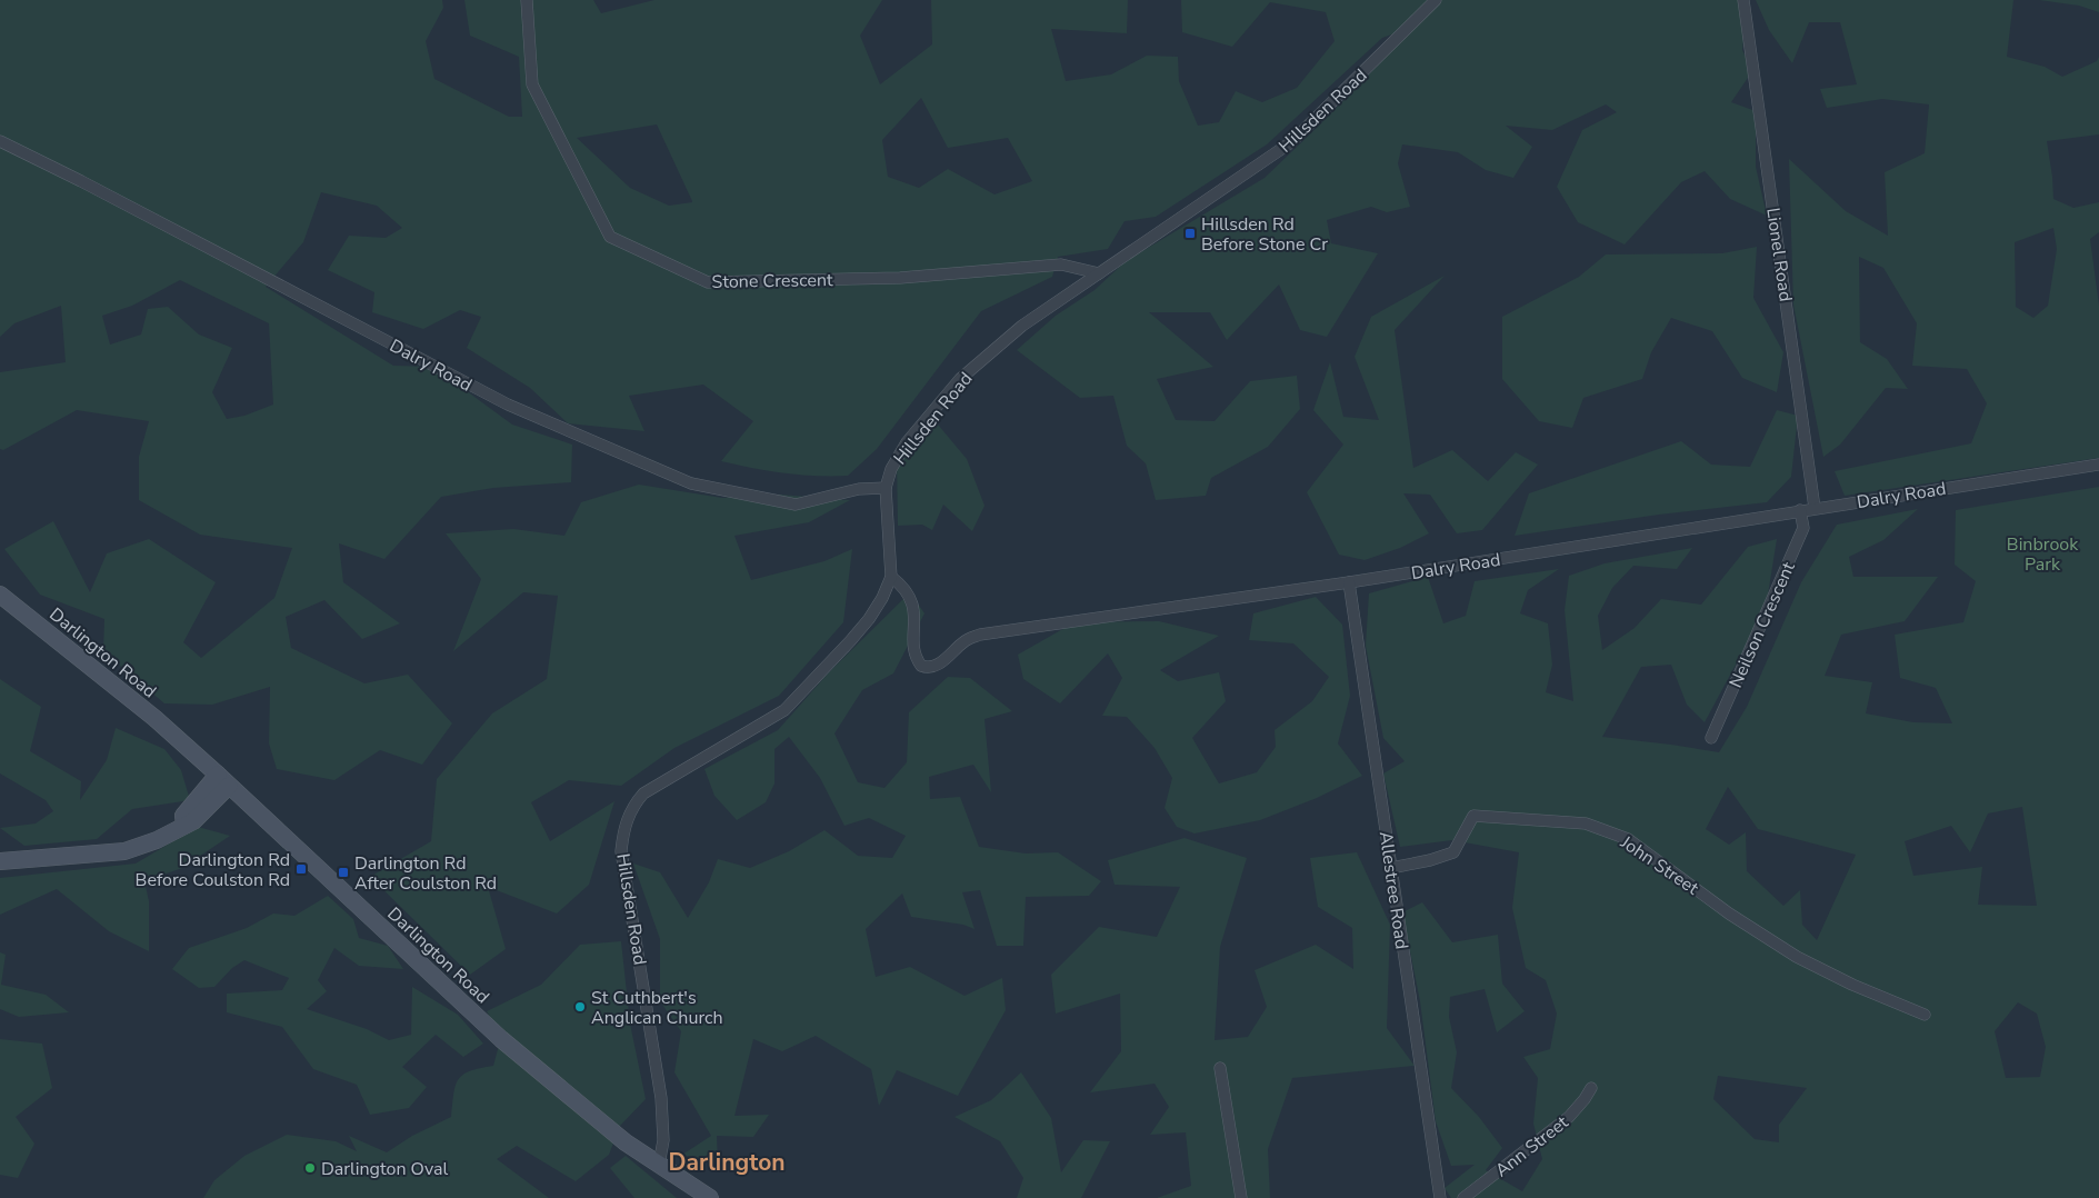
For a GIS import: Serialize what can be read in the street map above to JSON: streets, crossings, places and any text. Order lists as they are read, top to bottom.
{
  "streets": {
    "street": [
      "Hillsden Road",
      "Lionel Road",
      "Stone Crescent",
      "Dalry Road",
      "Neilson Crescent",
      "Darlington Road",
      "John Street",
      "Allestree Road",
      "Ann Street"
    ]
  },
  "crossings": [
    ["Hillsden Road", "Stone Crescent"],
    ["Hillsden Road", "Dalry Road"],
    ["Hillsden Road", "Darlington Road"],
    ["Lionel Road", "Dalry Road"],
    ["Dalry Road", "Neilson Crescent"],
    ["Dalry Road", "Allestree Road"],
    ["John Street", "Allestree Road"]
  ],
  "districts": ["Darlington"],
  "parks": ["Binbrook Park"],
  "places": {
    "transit": ["Hillsden Rd Before Stone Cr", "Darlington Rd Before Coulston Rd", "Darlington Rd After Coulston Rd"],
    "other": ["St Cuthbert's Anglican Church", "Darlington Oval"]
  }
}
